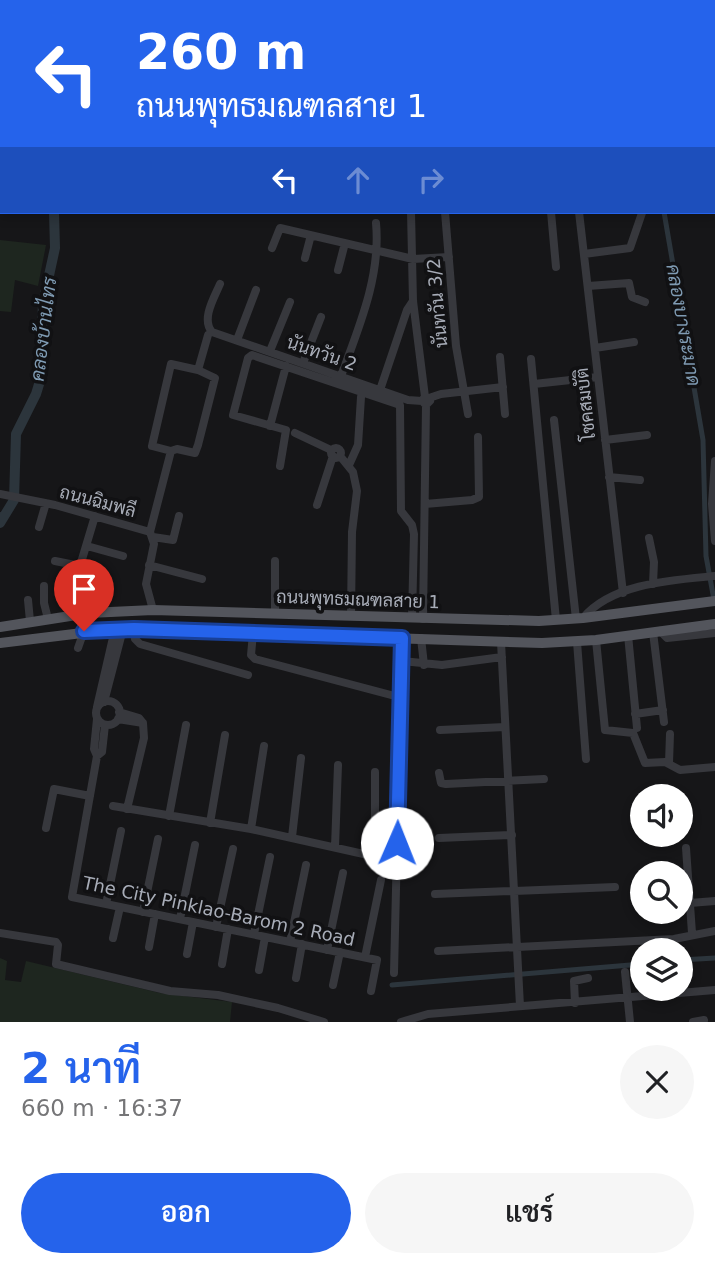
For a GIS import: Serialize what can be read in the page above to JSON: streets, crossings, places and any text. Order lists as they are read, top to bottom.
{
  "streets": {
    "main road": ["ถนนพุทธมณฑลสาย 1"],
    "street": [
      "นันทวัน 3/2",
      "นันทวัน 2",
      "โชคสมบัติ",
      "ถนนฉิมพลี",
      "The City Pinklao-Barom 2 Road"
    ]
  },
  "crossings": [
    ["ถนนฉิมพลี", "ถนนพุทธมณฑลสาย 1"],
    ["ถนนพุทธมณฑลสาย 1", "The City Pinklao-Barom 2 Road"]
  ],
  "water": ["คลองบางระมาด", "คลองบ้านไทร"],
  "page": {
    "turn": ["260 m", "ถนนพุทธมณฑลสาย 1"],
    "heading": ["2 นาที", "660 m · 16:37"],
    "buttons": ["ออก", "แชร์"]
  }
}
